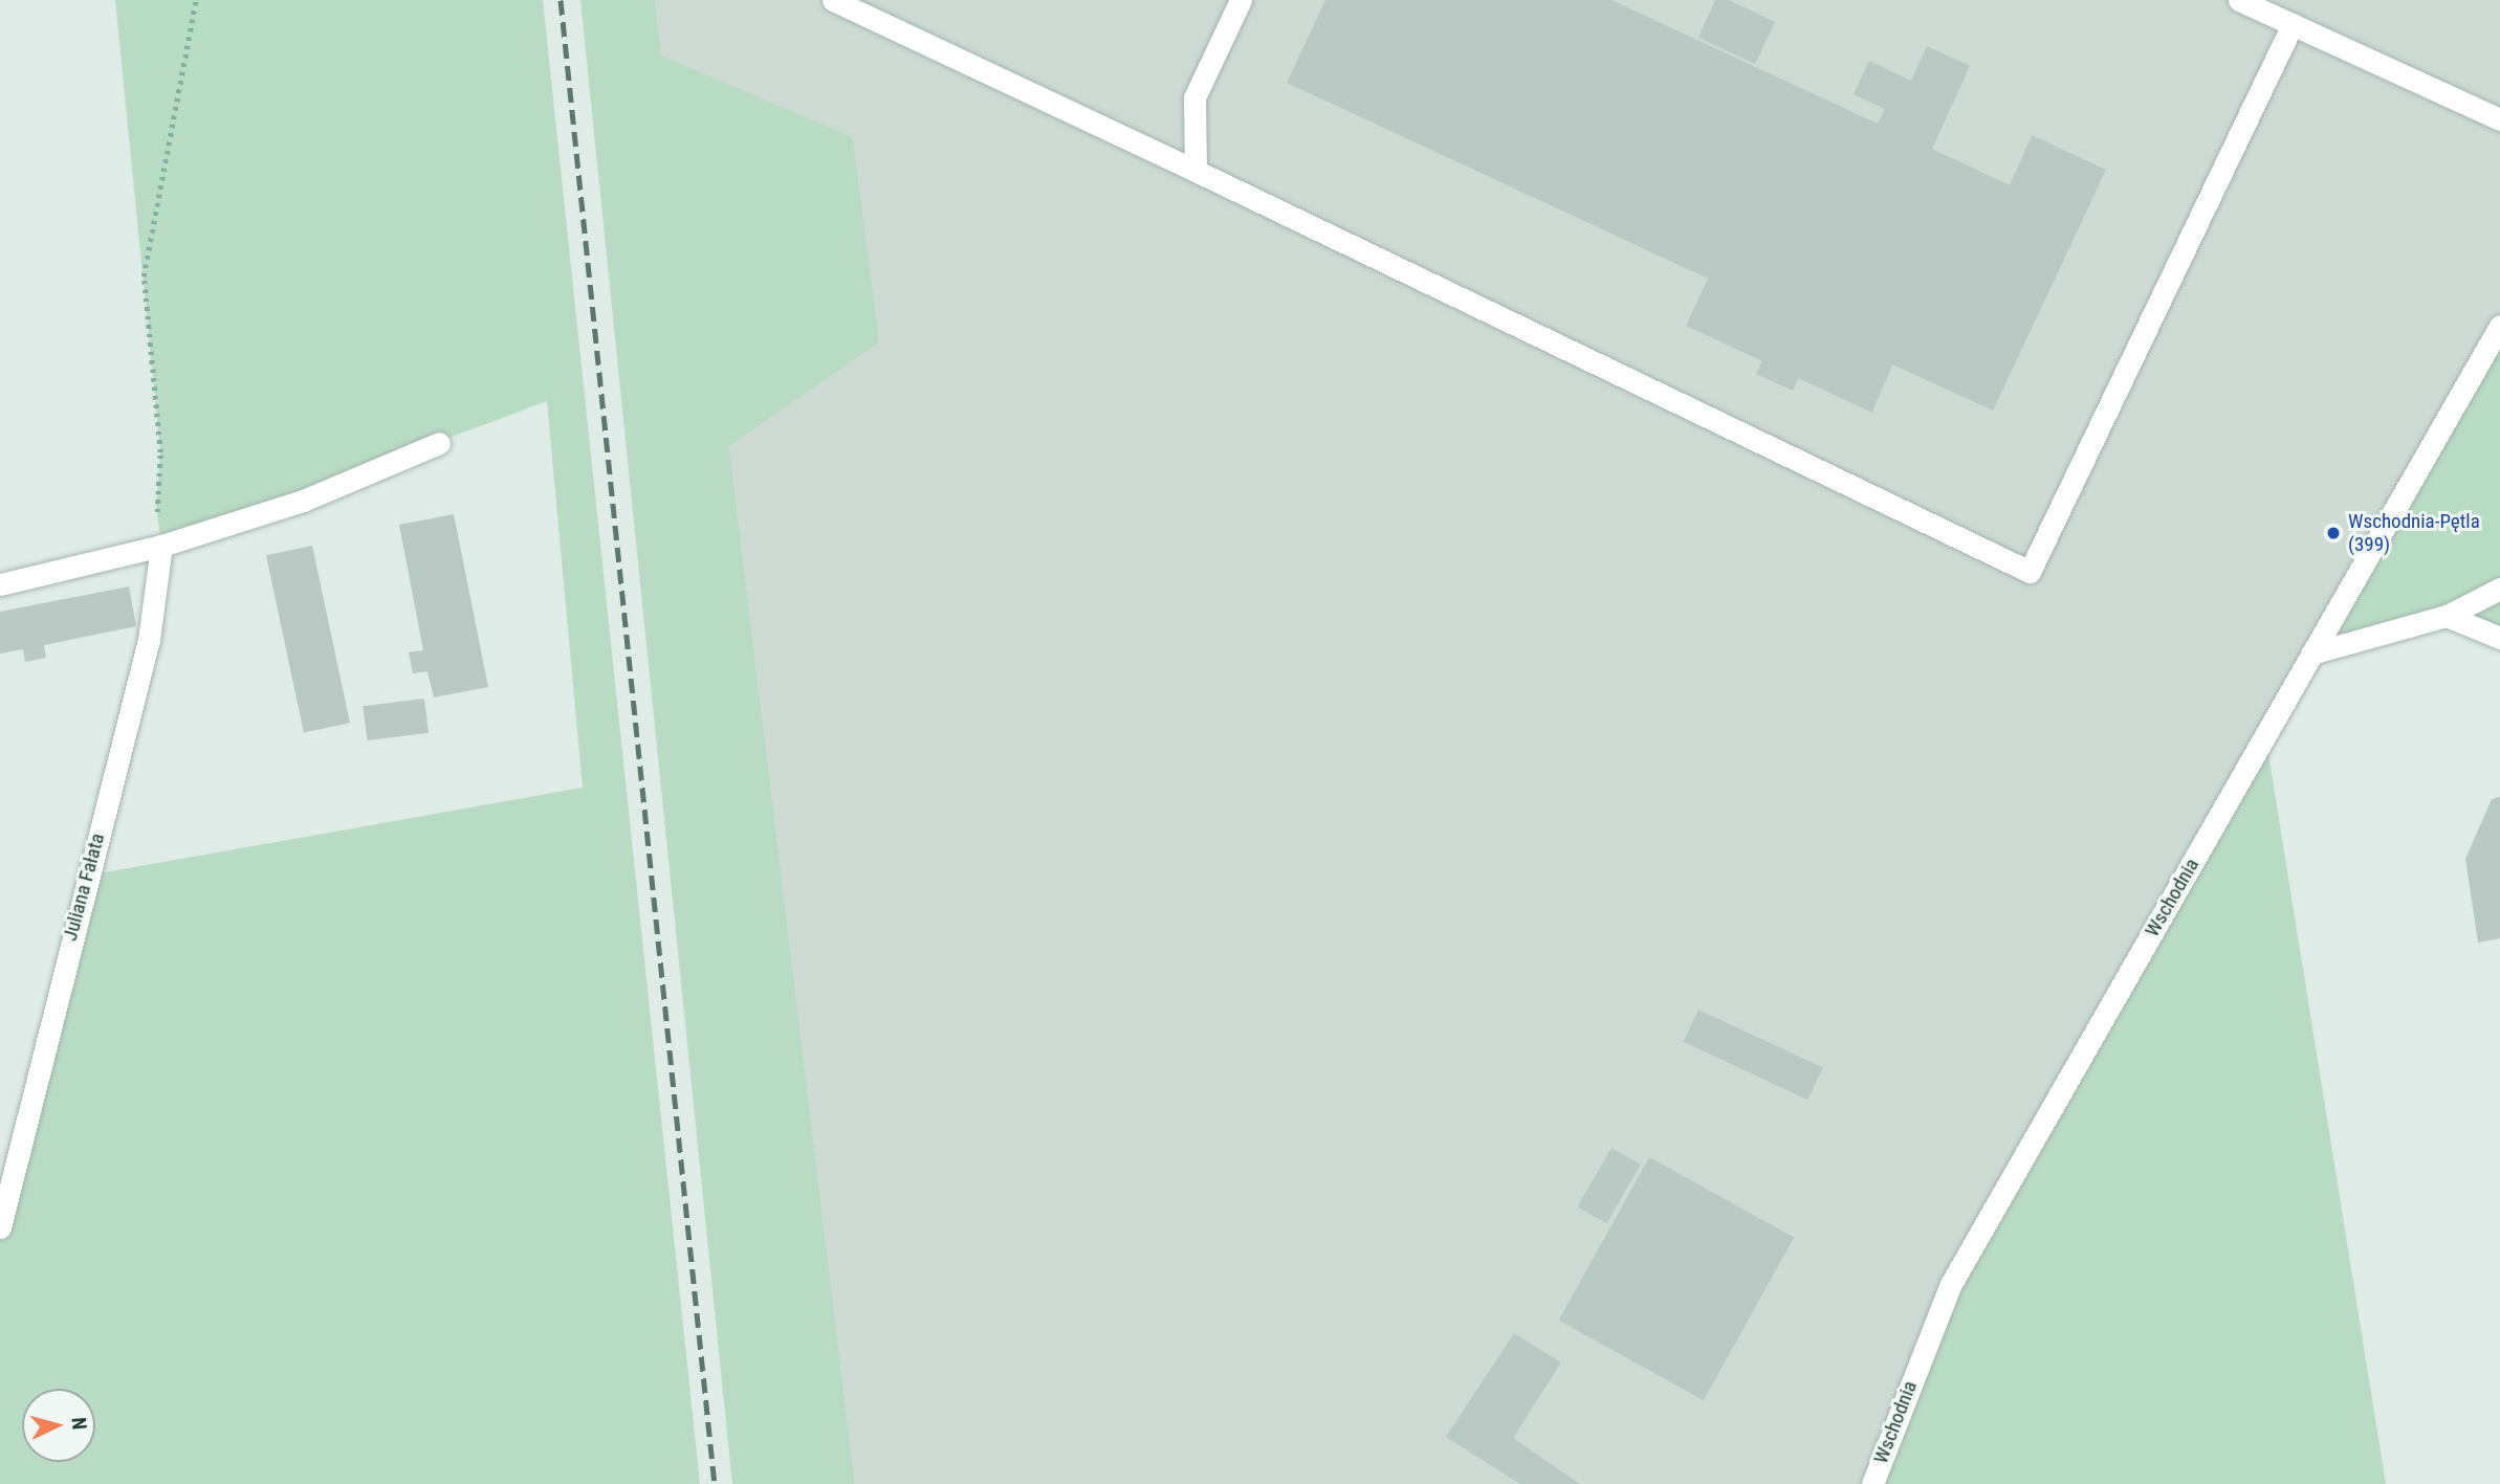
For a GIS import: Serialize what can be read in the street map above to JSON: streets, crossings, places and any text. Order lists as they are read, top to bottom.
{
  "streets": {
    "street": ["Juliana Fałata", "Wschodnia"]
  },
  "places": ["Wschodnia-Pętla (399)"],
  "north": "right"
}
